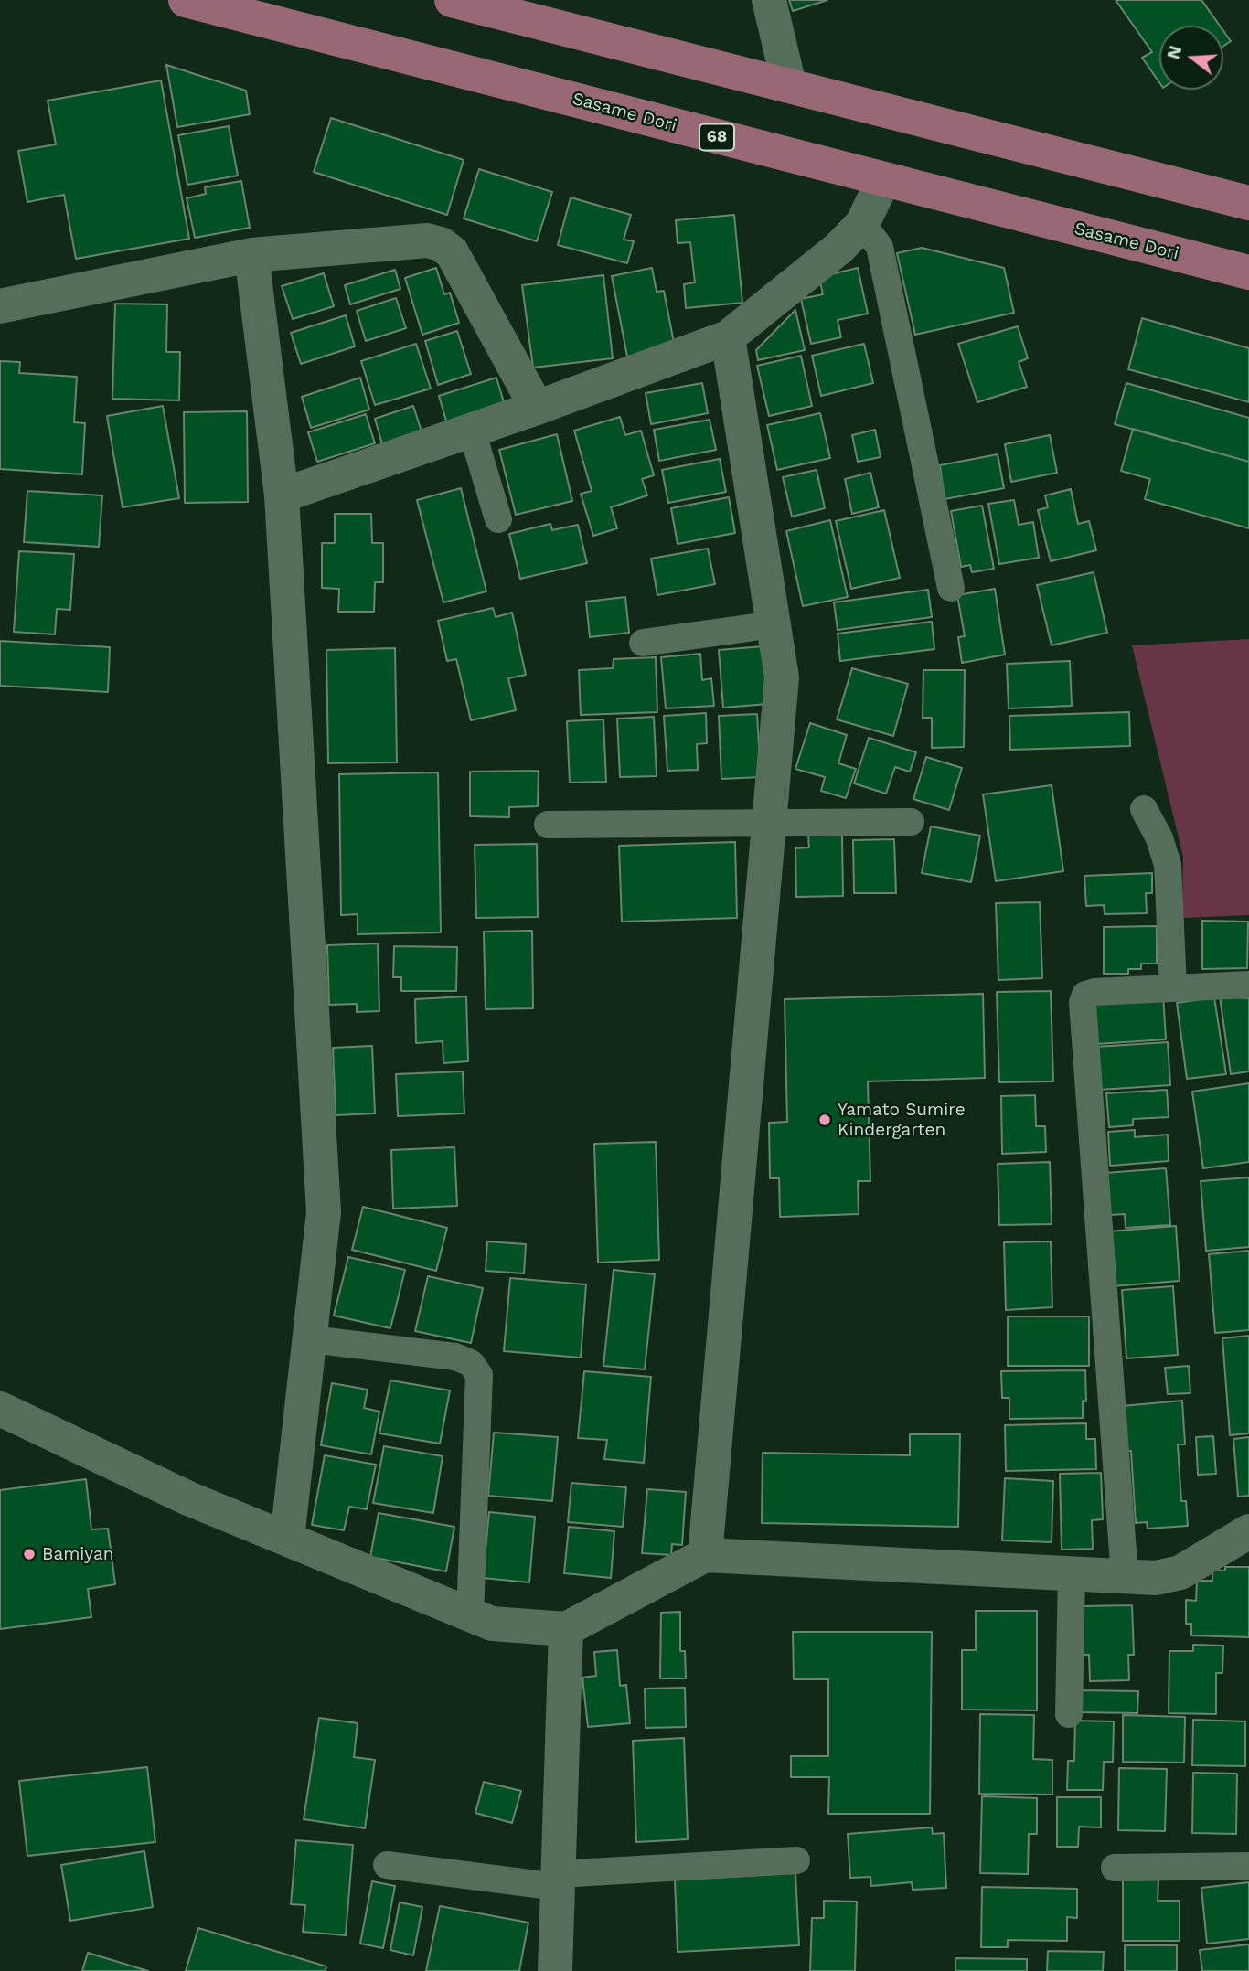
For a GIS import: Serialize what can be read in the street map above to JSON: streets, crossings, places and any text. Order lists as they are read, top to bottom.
{
  "streets": {
    "main road": ["Sasame Dori", "68"]
  },
  "places": ["Yamato Sumire Kindergarten", "Bamiyan"],
  "north": "left"
}
